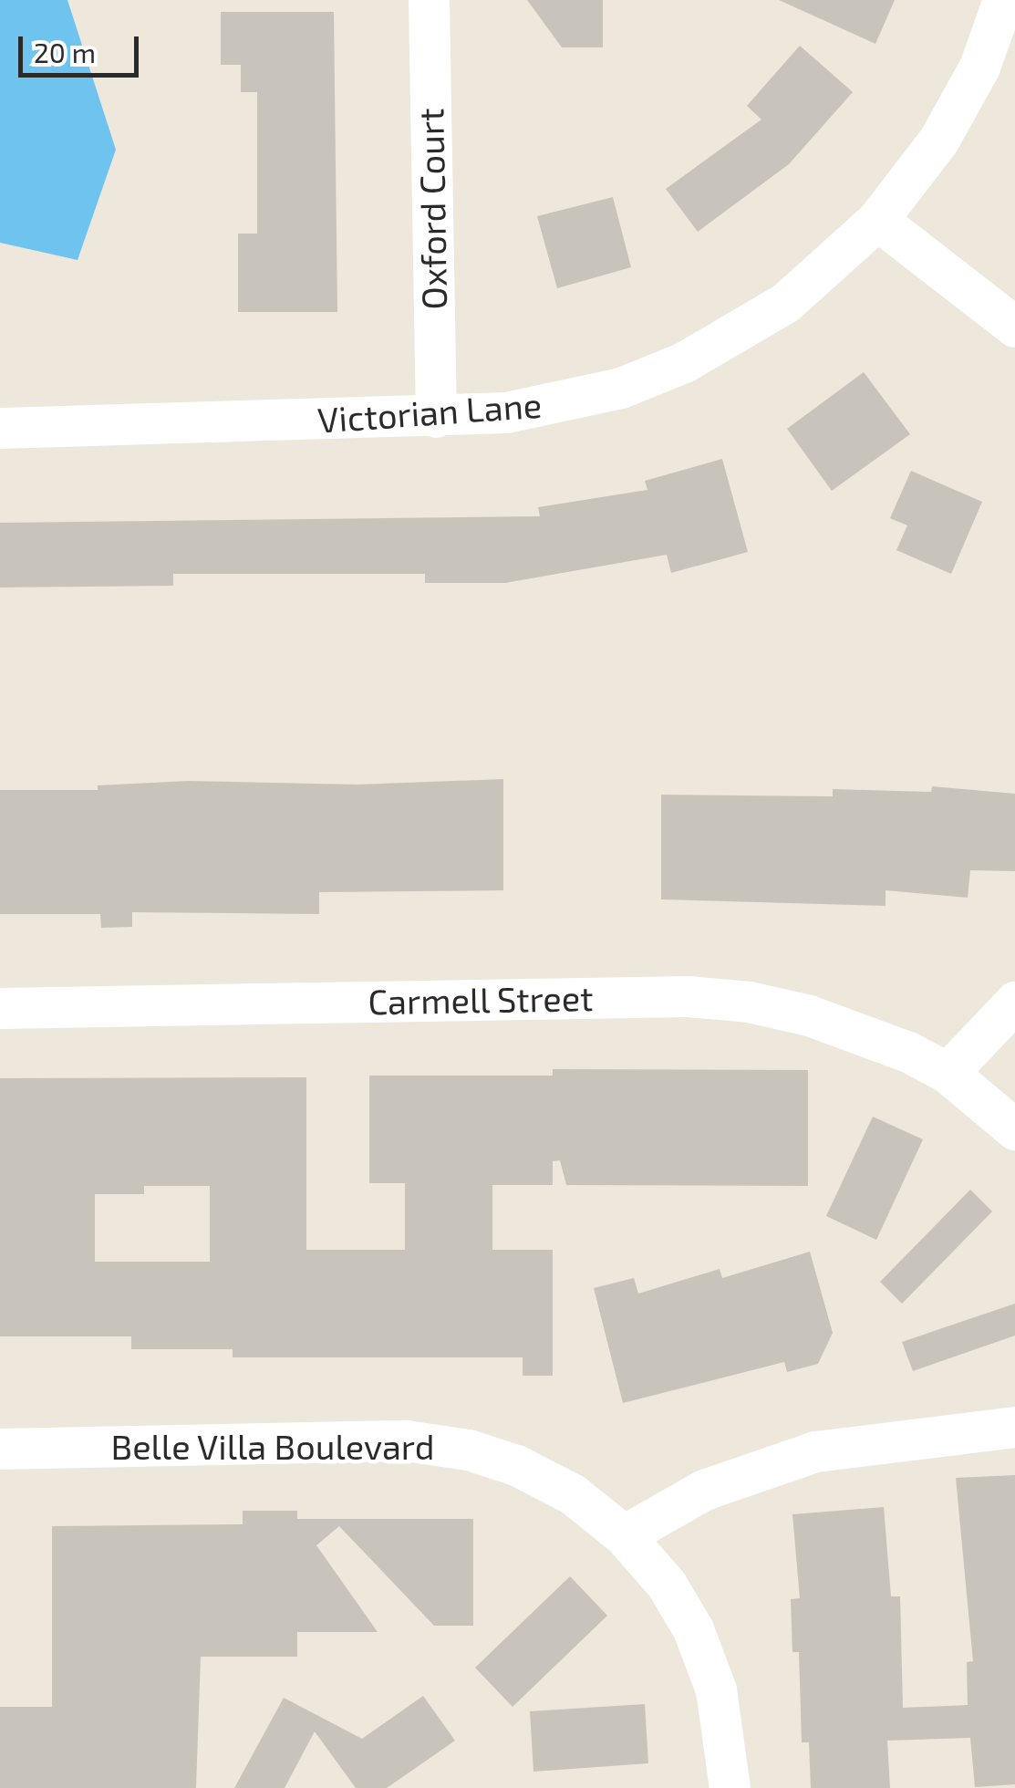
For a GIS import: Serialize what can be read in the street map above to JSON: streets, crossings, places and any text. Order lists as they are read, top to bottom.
{
  "streets": {
    "street": [
      "Oxford Court",
      "Victorian Lane",
      "Carmell Street",
      "Belle Villa Boulevard"
    ]
  },
  "crossings": [
    ["Oxford Court", "Victorian Lane"]
  ],
  "scale_bar": "20 m"
}
